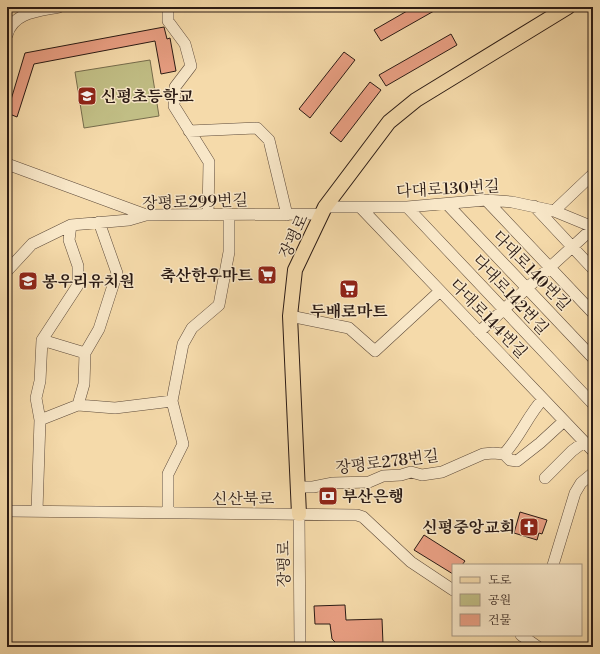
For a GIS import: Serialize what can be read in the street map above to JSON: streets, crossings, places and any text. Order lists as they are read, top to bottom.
{
  "streets": {
    "main road": ["장평로"],
    "street": [
      "다대로130번길",
      "장평로299번길",
      "다대로140번길",
      "다대로142번길",
      "다대로144번길",
      "장평로278번길",
      "신산북로"
    ]
  },
  "crossings": [
    ["다대로130번길", "장평로299번길"],
    ["다대로130번길", "장평로"],
    ["다대로130번길", "다대로140번길"],
    ["다대로130번길", "다대로142번길"],
    ["다대로130번길", "다대로144번길"],
    ["장평로299번길", "장평로"],
    ["장평로", "장평로278번길"],
    ["장평로", "신산북로"],
    ["다대로144번길", "장평로278번길"]
  ],
  "places": {
    "school or university": ["신평초등학교", "봉우리유치원"],
    "supermarket": ["축산한우마트", "두배로마트"],
    "bank": ["부산은행"],
    "church": ["신평중앙교회"]
  },
  "legend": ["도로", "공원", "건물"]
}
